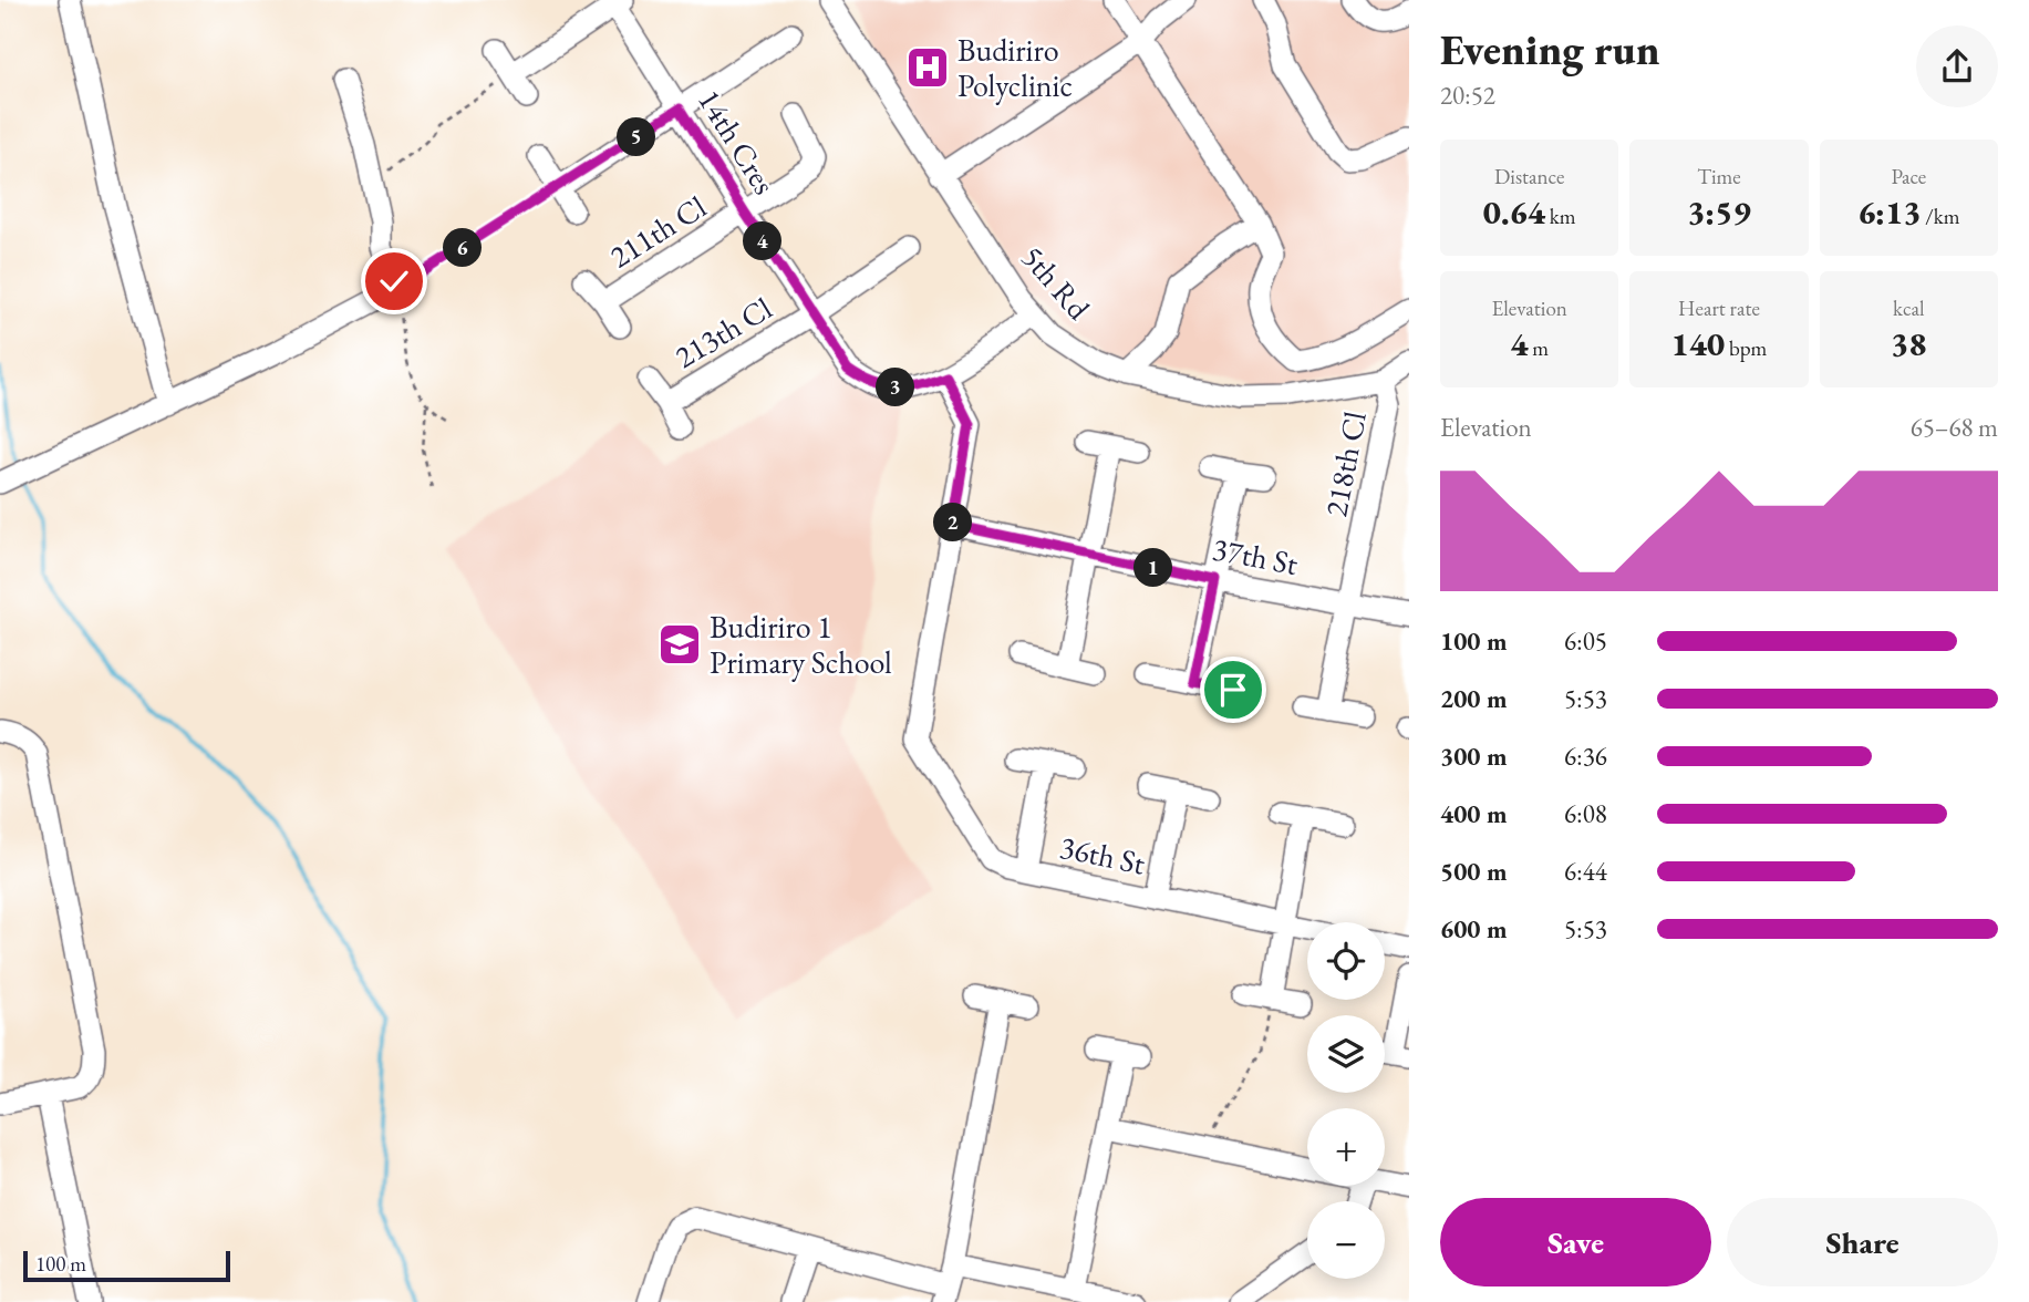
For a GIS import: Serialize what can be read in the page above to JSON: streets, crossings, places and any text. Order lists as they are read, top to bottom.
{
  "streets": {
    "street": [
      "14th Cres",
      "211th Cl",
      "5th Rd",
      "213th Cl",
      "218th Cl",
      "37th St",
      "36th St"
    ]
  },
  "crossings": [
    ["14th Cres", "211th Cl"],
    ["14th Cres", "5th Rd"],
    ["14th Cres", "213th Cl"],
    ["5th Rd", "218th Cl"],
    ["218th Cl", "37th St"],
    ["37th St", "36th St"]
  ],
  "places": {
    "hospital": ["Budiriro Polyclinic"],
    "school or university": ["Budiriro 1 Primary School"]
  },
  "scale_bar": "100 m",
  "page": {
    "heading": ["Evening run", "20:52"],
    "pins": [
      "5",
      "4",
      "6",
      "3",
      "2",
      "1"
    ],
    "stats": [
      ["Distance", "0.64 km"],
      ["Time", "3:59"],
      ["Pace", "6:13 /km"],
      ["Elevation", "4 m"],
      ["Heart rate", "140 bpm"],
      ["kcal", "38"]
    ],
    "chart": ["Elevation", "65–68 m"],
    "list": [
      {
        "name": "100 m",
        "note": "6:05"
      },
      {
        "name": "200 m",
        "note": "5:53"
      },
      {
        "name": "300 m",
        "note": "6:36"
      },
      {
        "name": "400 m",
        "note": "6:08"
      },
      {
        "name": "500 m",
        "note": "6:44"
      },
      {
        "name": "600 m",
        "note": "5:53"
      }
    ],
    "map_buttons": ["+", "−"],
    "buttons": ["Save", "Share"],
    "scale": "100 m"
  }
}
